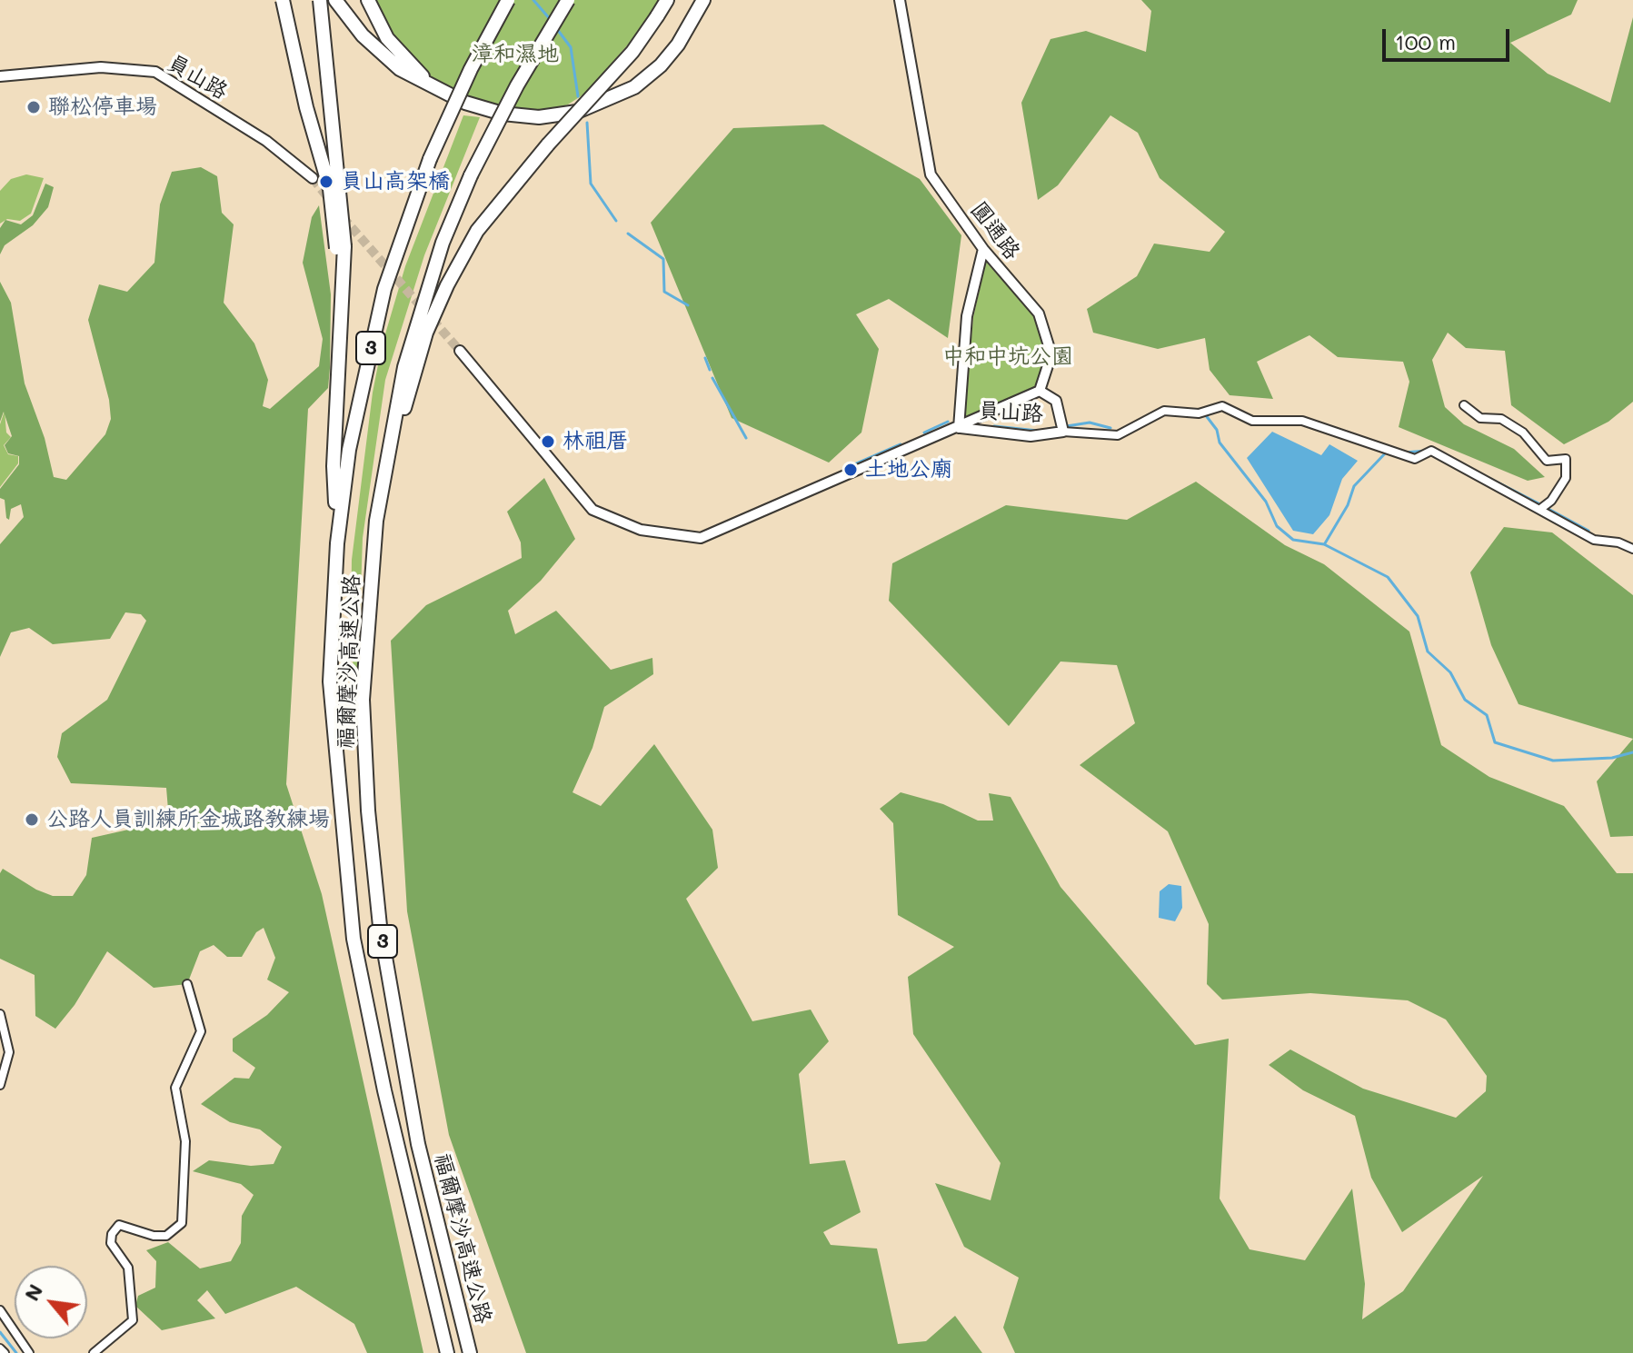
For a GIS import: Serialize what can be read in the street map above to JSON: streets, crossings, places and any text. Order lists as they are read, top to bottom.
{
  "streets": {
    "highway": ["3", "福爾摩沙高速公路"],
    "street": ["員山路", "圓通路"]
  },
  "parks": ["漳和濕地", "中和中坑公園"],
  "places": [
    "聯松停車場",
    "員山高架橋",
    "林祖厝",
    "土地公廟",
    "公路人員訓練所金城路教練場"
  ],
  "scale_bar": "100 m",
  "north": "top left"
}
